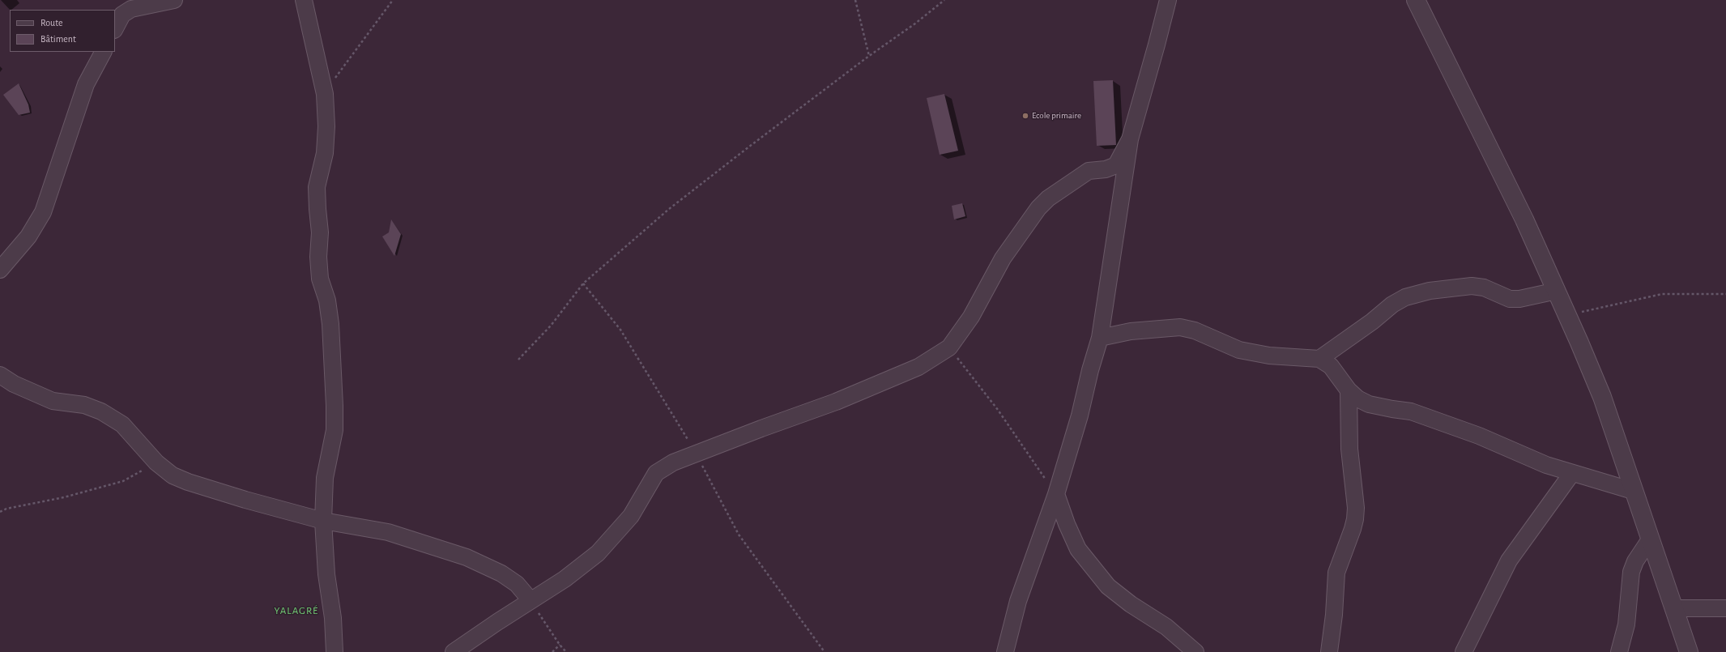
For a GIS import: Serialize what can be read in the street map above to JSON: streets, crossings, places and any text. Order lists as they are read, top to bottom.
{
  "districts": ["YALAGRÉ"],
  "places": ["Ecole primaire"],
  "legend": ["Route", "Bâtiment"]
}
